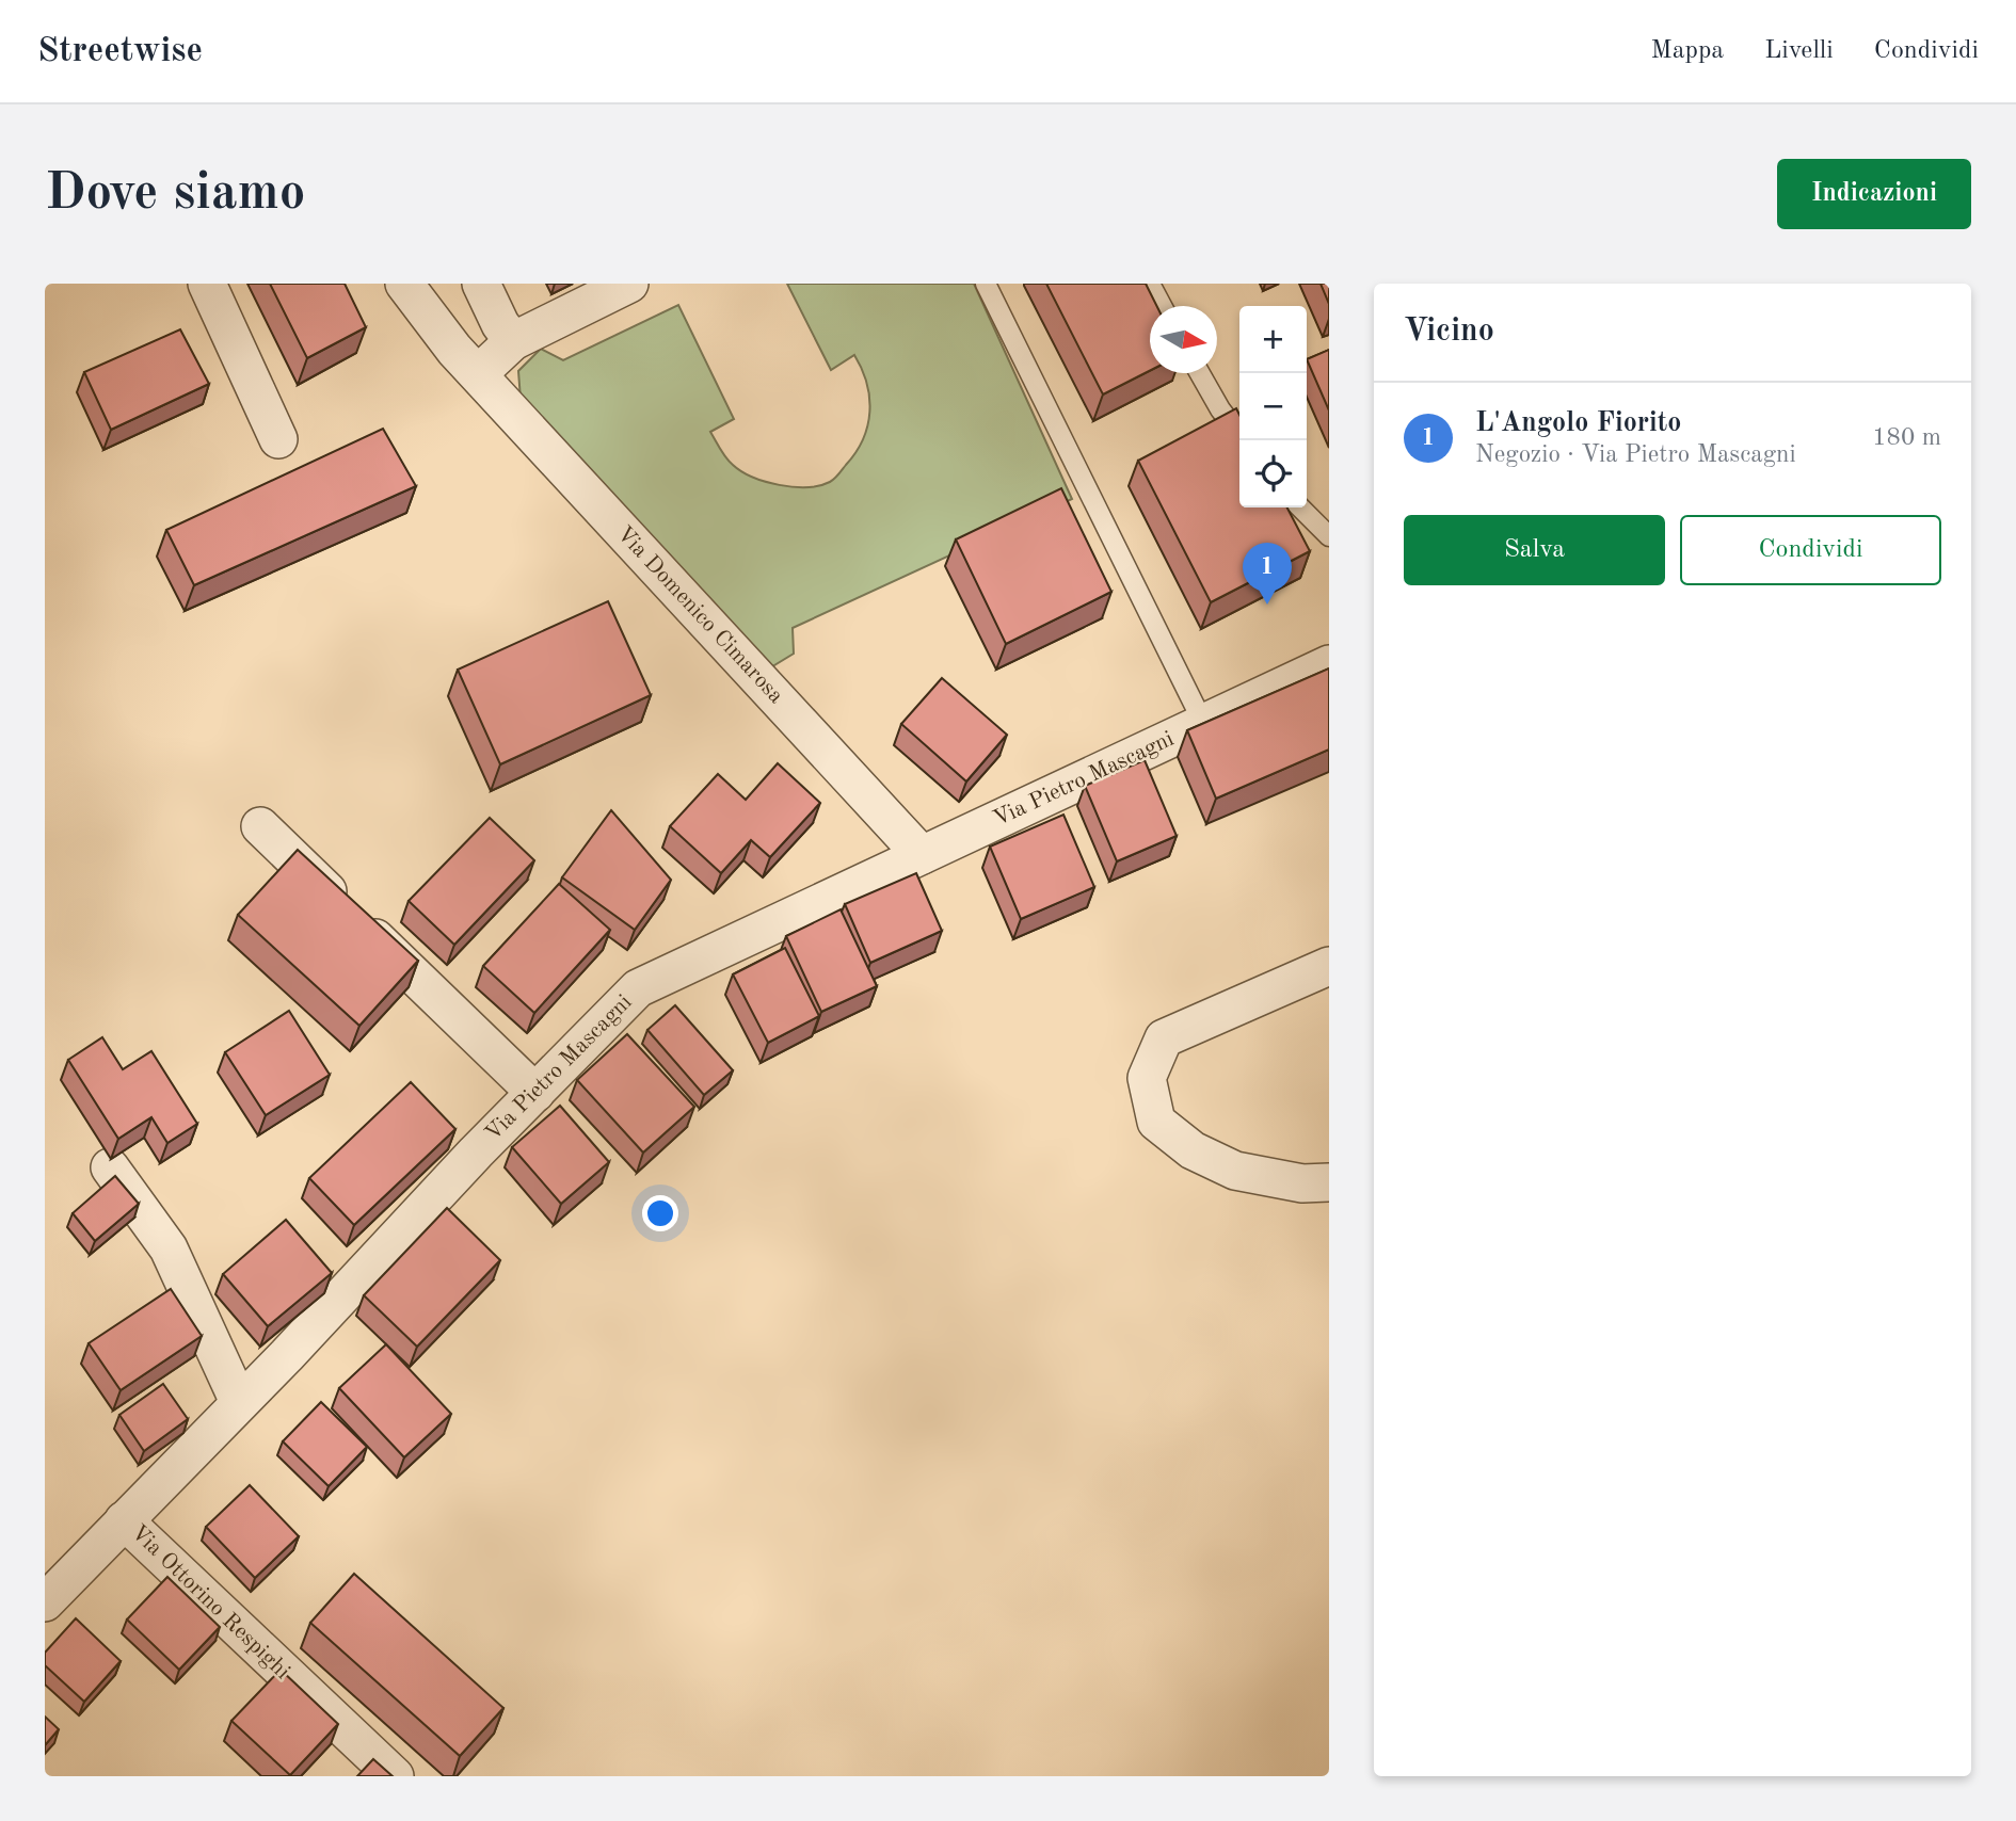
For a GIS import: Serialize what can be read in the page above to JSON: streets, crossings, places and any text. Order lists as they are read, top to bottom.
{
  "streets": {
    "street": ["Via Domenico Cimarosa", "Via Pietro Mascagni", "Via Ottorino Respighi"]
  },
  "crossings": [
    ["Via Domenico Cimarosa", "Via Pietro Mascagni"],
    ["Via Pietro Mascagni", "Via Ottorino Respighi"]
  ],
  "north": "right",
  "page": {
    "header": "Streetwise",
    "nav": ["Mappa", "Livelli", "Condividi"],
    "buttons": [
      "Indicazioni",
      ["Salva", "Condividi"]
    ],
    "title": "Dove siamo",
    "heading": "Vicino",
    "map_buttons": ["+", "−"],
    "list": [
      {
        "mark": "1",
        "name": "L'Angolo Fiorito",
        "note": "Negozio · Via Pietro Mascagni",
        "value": "180 m"
      }
    ],
    "pins": "1"
  }
}
